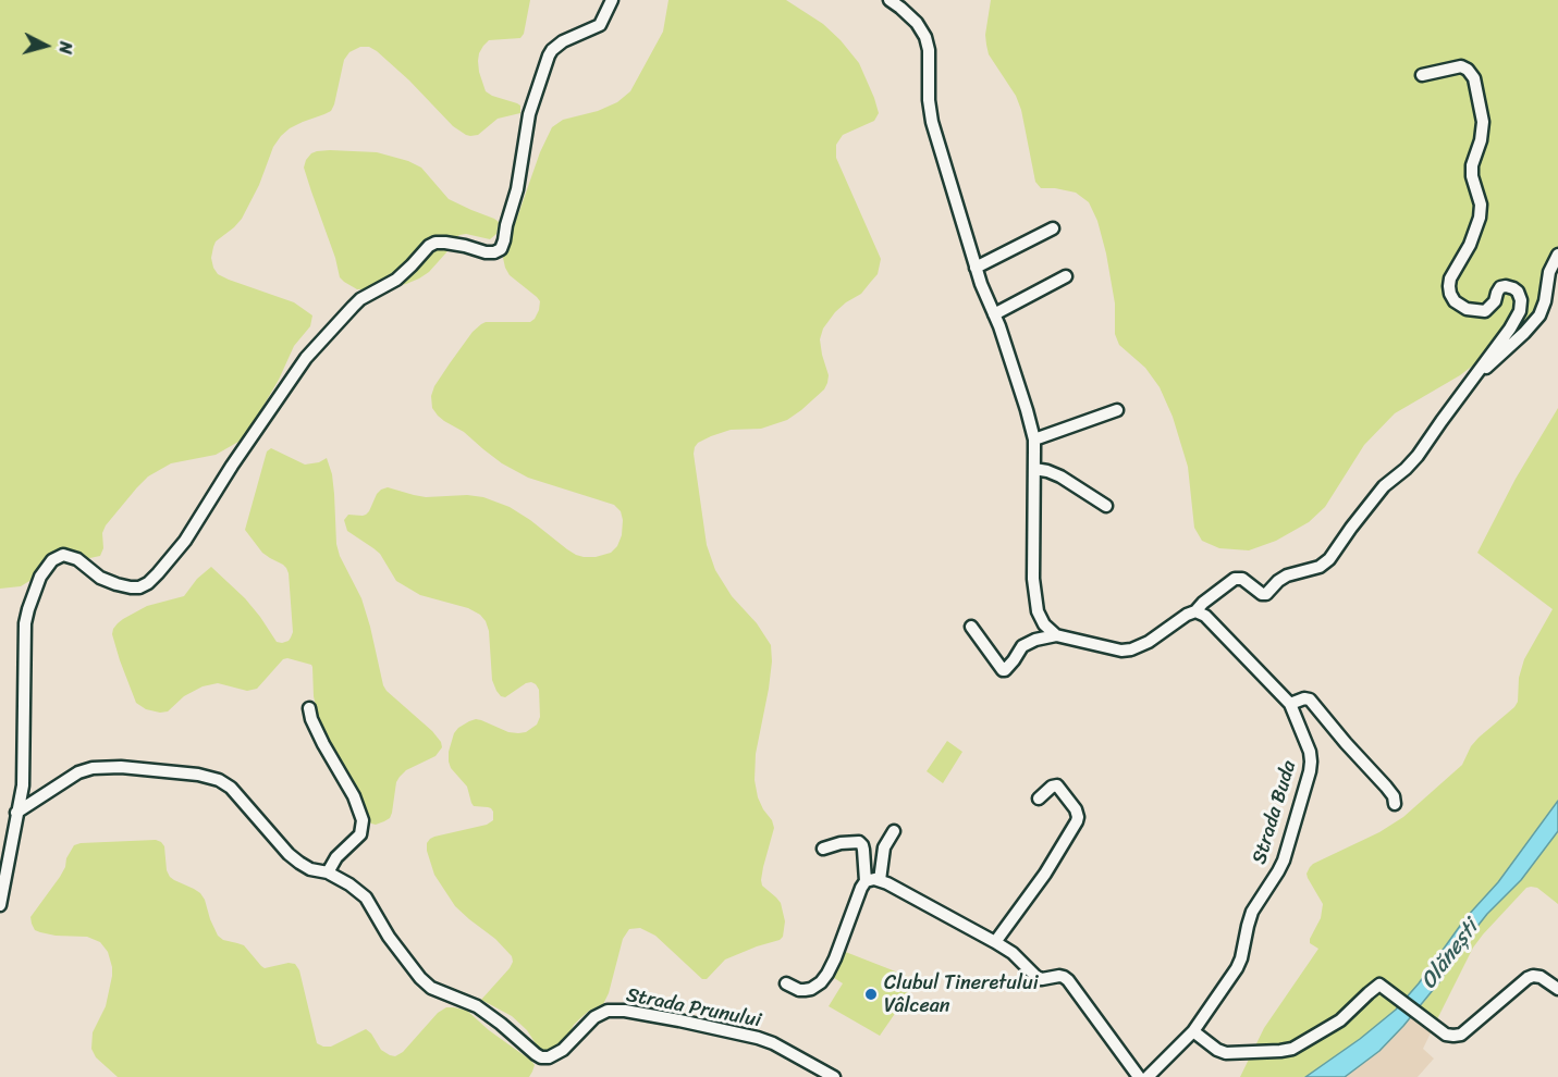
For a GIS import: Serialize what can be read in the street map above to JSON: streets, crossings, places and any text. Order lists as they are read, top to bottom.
{
  "streets": {
    "street": ["Strada Buda", "Strada Prunului"]
  },
  "water": ["Olănești"],
  "places": ["Clubul Tineretului Vâlcean"],
  "north": "right"
}
